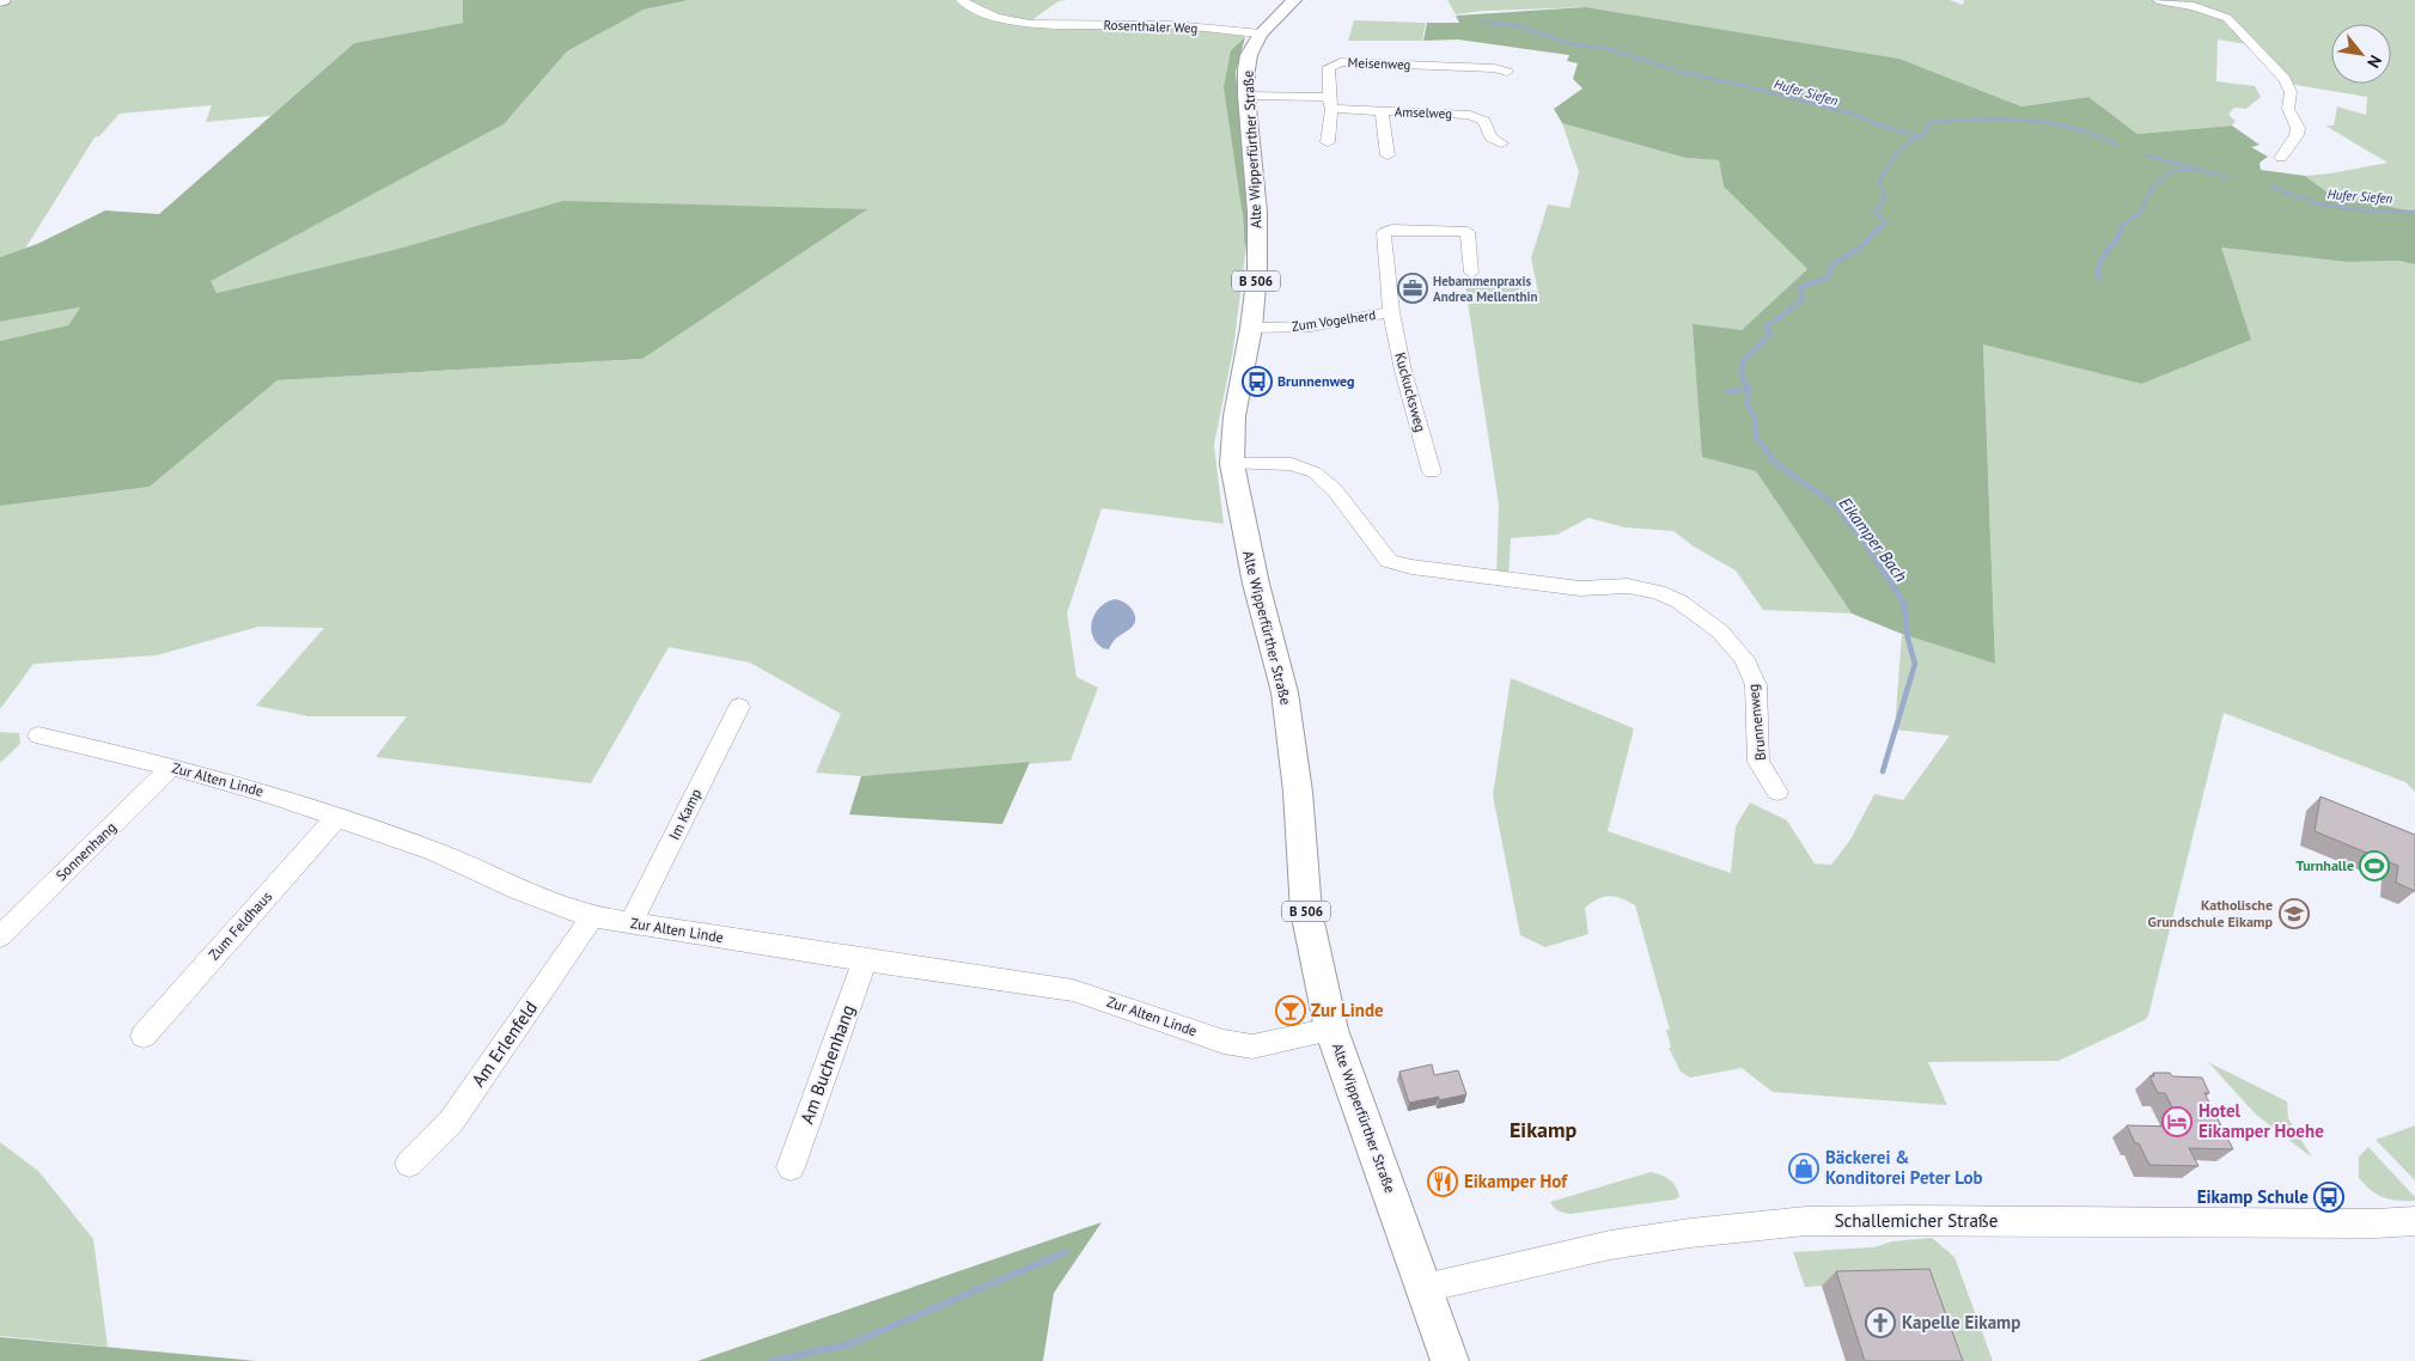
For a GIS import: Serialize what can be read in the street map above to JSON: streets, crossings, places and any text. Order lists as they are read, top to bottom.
{
  "streets": {
    "main road": ["Alte Wipperfürther Straße", "B 506"],
    "street": [
      "Rosenthaler Weg",
      "Meisenweg",
      "Amselweg",
      "Zum Vogelherd",
      "Kuckucksweg",
      "Brunnenweg",
      "Zur Alten Linde",
      "Im Kamp",
      "Sonnenhang",
      "Zum Feldhaus",
      "Am Erlenfeld",
      "Am Buchenhang",
      "Schallemicher Straße"
    ]
  },
  "crossings": [
    ["Rosenthaler Weg", "Alte Wipperfürther Straße"],
    ["Meisenweg", "Amselweg"],
    ["Alte Wipperfürther Straße", "Zum Vogelherd"],
    ["Alte Wipperfürther Straße", "Brunnenweg"],
    ["Alte Wipperfürther Straße", "Zur Alten Linde"],
    ["Alte Wipperfürther Straße", "Schallemicher Straße"],
    ["Zum Vogelherd", "Kuckucksweg"],
    ["Zur Alten Linde", "Im Kamp"],
    ["Zur Alten Linde", "Sonnenhang"],
    ["Zur Alten Linde", "Zum Feldhaus"],
    ["Zur Alten Linde", "Am Erlenfeld"],
    ["Zur Alten Linde", "Am Buchenhang"]
  ],
  "districts": ["Eikamp"],
  "water": ["Hufer Siefen", "Eikamper Bach"],
  "places": {
    "office": ["Hebammenpraxis Andrea Mellenthin"],
    "bus stop": ["Brunnenweg", "Eikamp Schule"],
    "sports": ["Turnhalle"],
    "school or university": ["Katholische Grundschule Eikamp"],
    "bar": ["Zur Linde"],
    "hotel": ["Hotel Eikamper Hoehe"],
    "shop": ["Bäckerei & Konditorei Peter Lob"],
    "restaurant": ["Eikamper Hof"],
    "church": ["Kapelle Eikamp"]
  },
  "north": "bottom right"
}
